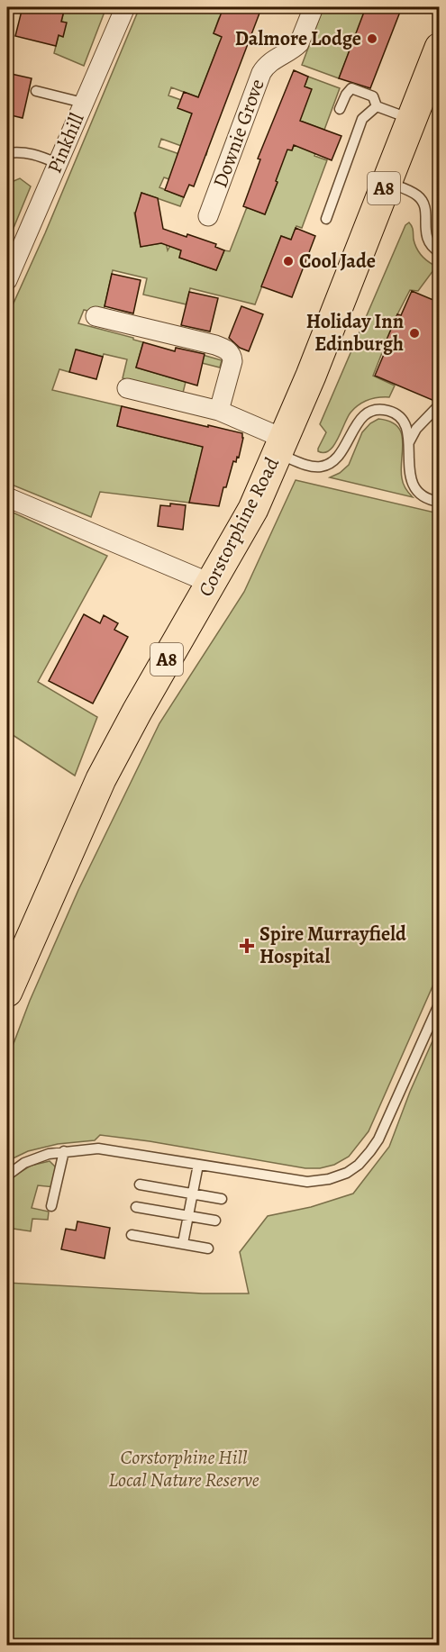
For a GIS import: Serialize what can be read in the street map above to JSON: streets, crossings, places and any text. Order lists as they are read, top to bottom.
{
  "streets": {
    "main road": ["A8", "Corstorphine Road"],
    "street": ["Downie Grove", "Pinkhill"]
  },
  "parks": ["Corstorphine Hill Local Nature Reserve"],
  "places": {
    "other": ["Dalmore Lodge", "Cool Jade", "Holiday Inn Edinburgh"],
    "health": ["Spire Murrayfield Hospital"]
  }
}
